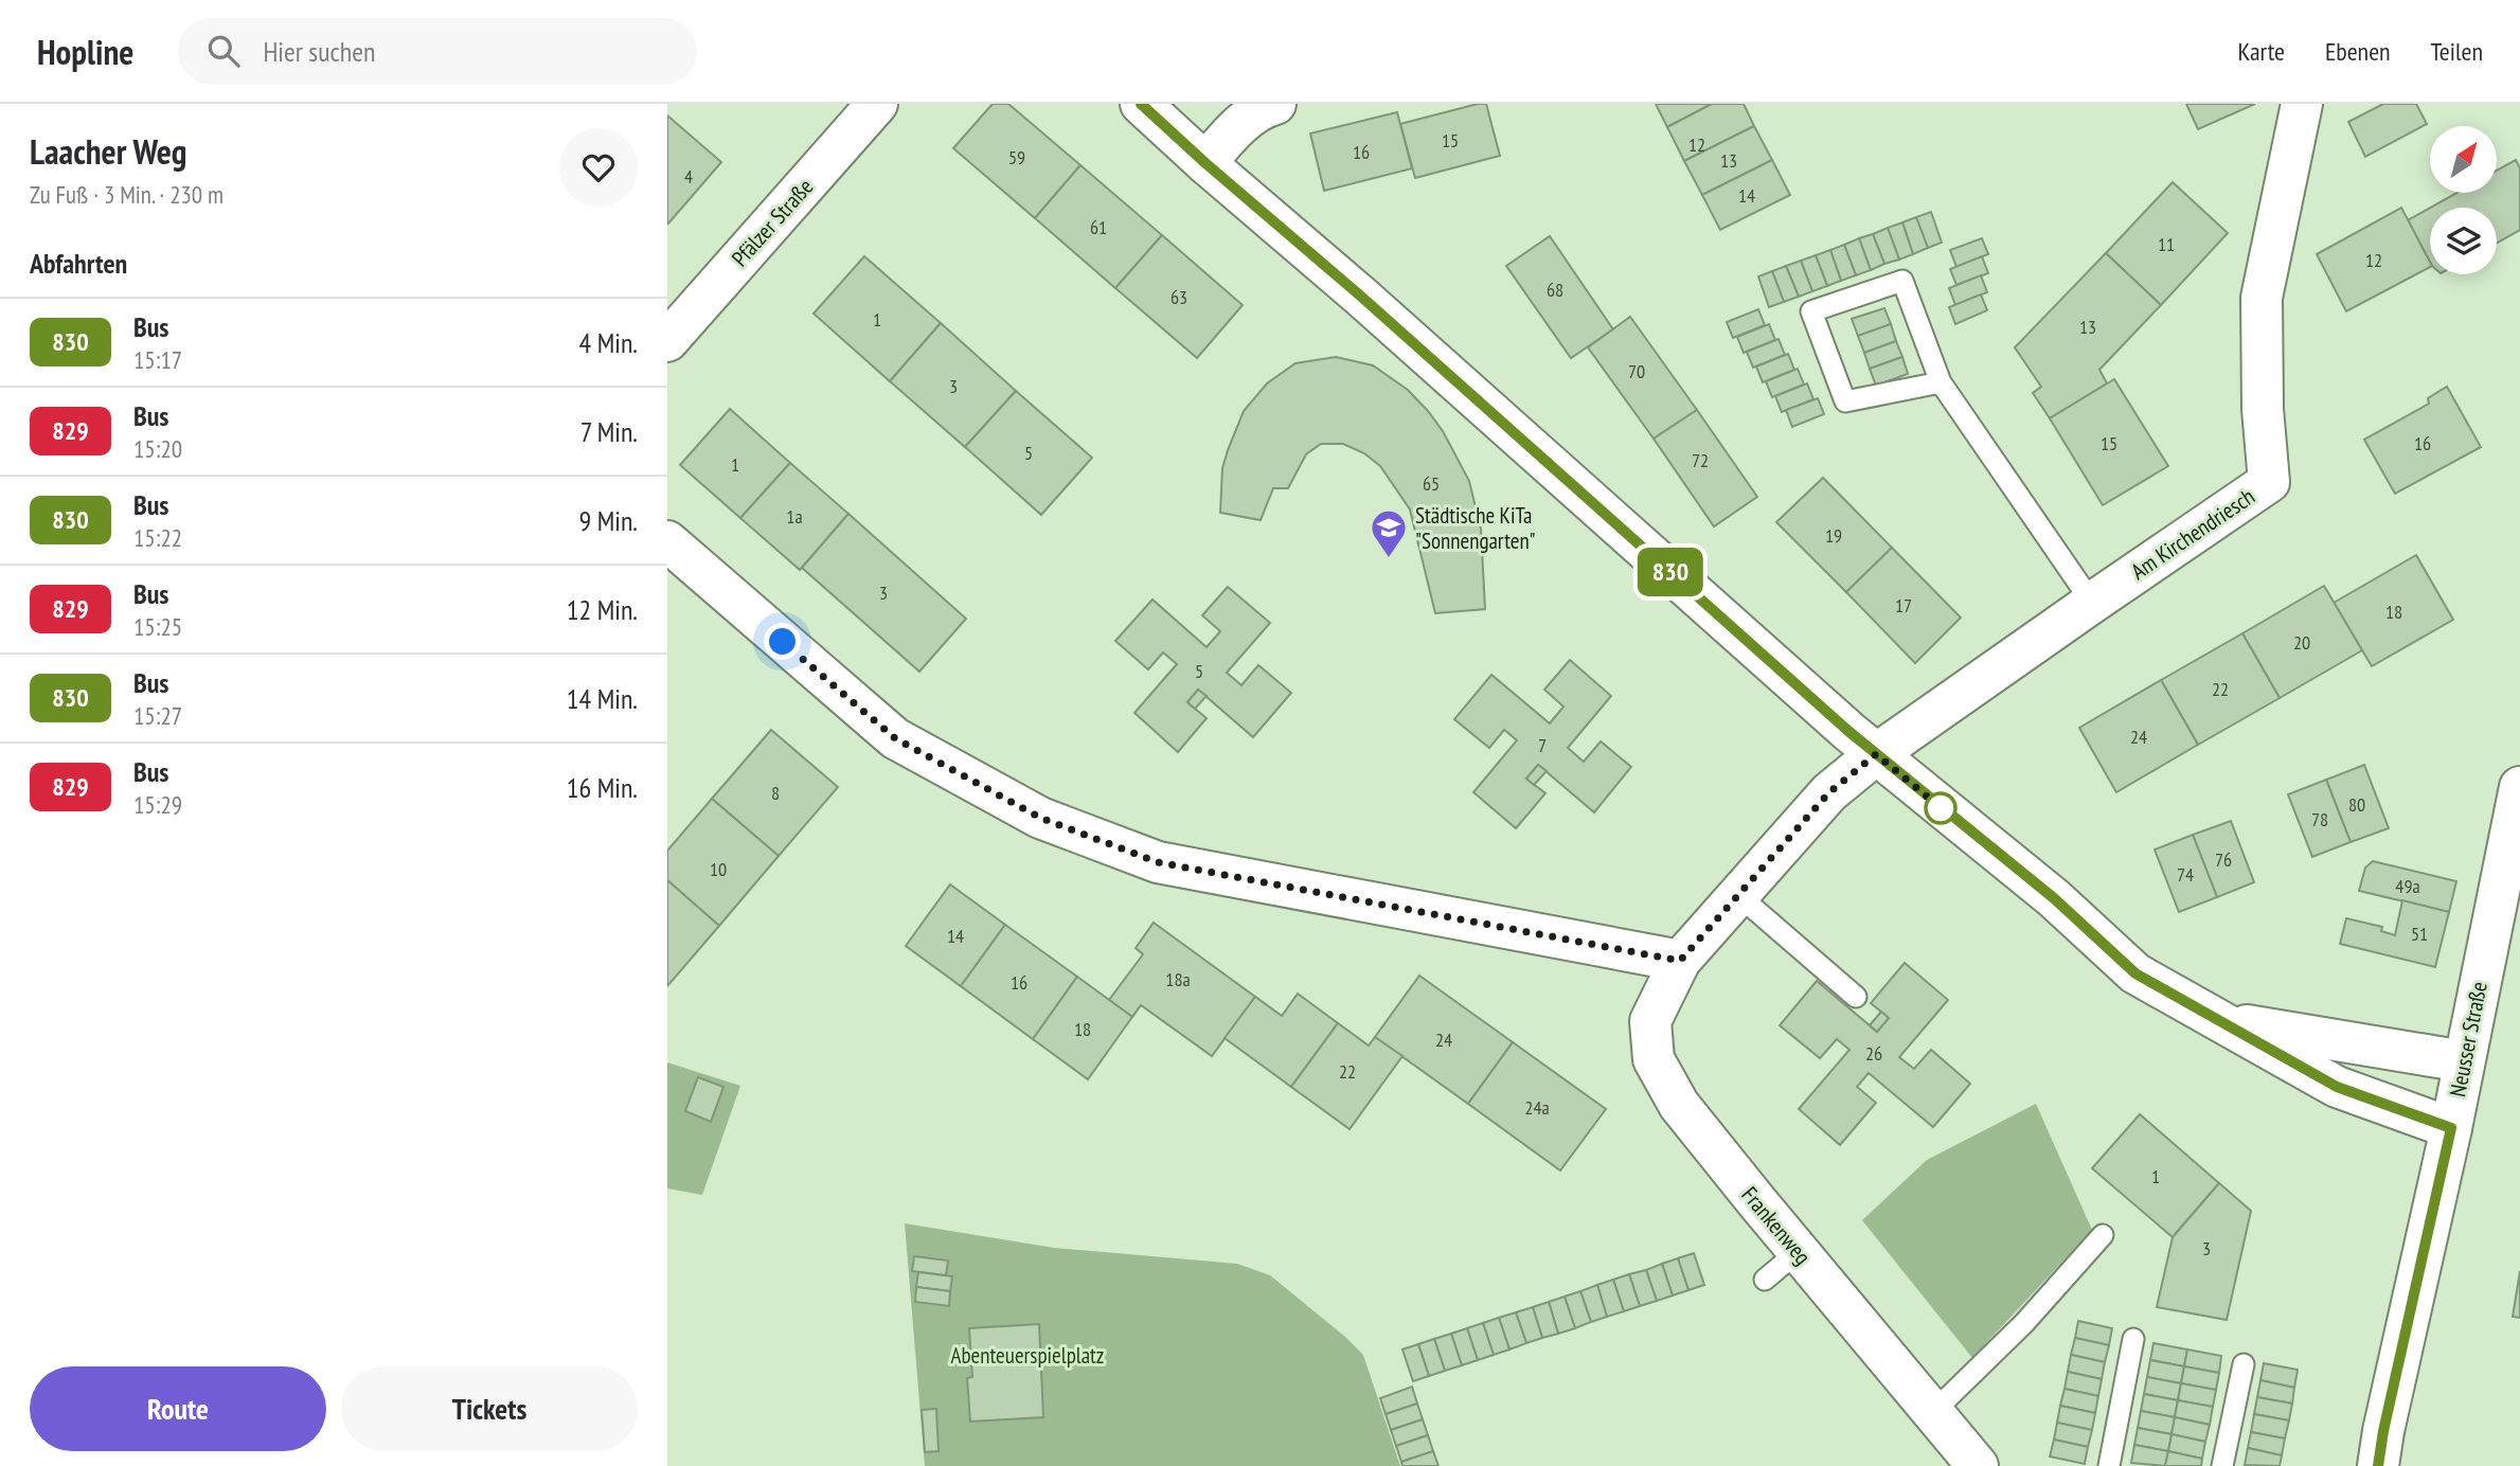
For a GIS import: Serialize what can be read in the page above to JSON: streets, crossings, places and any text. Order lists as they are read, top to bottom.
{
  "streets": {
    "street": [
      "Pfälzer Straße",
      "Am Kirchendriesch",
      "Neusser Straße",
      "Frankenweg"
    ]
  },
  "crossings": [
    ["Am Kirchendriesch", "Frankenweg"]
  ],
  "parks": ["Abenteuerspielplatz"],
  "places": {
    "school or university": ["Städtische KiTa \"Sonnengarten\""]
  },
  "lines": ["bus line 830"],
  "house_numbers": [
    "15",
    "12",
    "16",
    "59",
    "13",
    "4",
    "14",
    "61",
    "11",
    "12",
    "68",
    "63",
    "1",
    "13",
    "70",
    "3",
    "15",
    "16",
    "5",
    "72",
    "1",
    "65",
    "1a",
    "19",
    "3",
    "17",
    "18",
    "20",
    "5",
    "22",
    "24",
    "7",
    "8",
    "80",
    "78",
    "76",
    "10",
    "74",
    "49a",
    "51",
    "14",
    "18a",
    "16",
    "18",
    "24",
    "26",
    "22",
    "24a",
    "1",
    "3"
  ],
  "north": "top right",
  "page": {
    "header": "Hopline",
    "search": "Hier suchen",
    "nav": ["Karte", "Ebenen", "Teilen"],
    "heading": [
      ["Laacher Weg", "Zu Fuß · 3 Min. · 230 m"],
      "Abfahrten"
    ],
    "on_map": "830",
    "list": [
      {
        "mark": "830",
        "name": "Bus",
        "note": "15:17",
        "value": "4 Min."
      },
      {
        "mark": "829",
        "name": "Bus",
        "note": "15:20",
        "value": "7 Min."
      },
      {
        "mark": "830",
        "name": "Bus",
        "note": "15:22",
        "value": "9 Min."
      },
      {
        "mark": "829",
        "name": "Bus",
        "note": "15:25",
        "value": "12 Min."
      },
      {
        "mark": "830",
        "name": "Bus",
        "note": "15:27",
        "value": "14 Min."
      },
      {
        "mark": "829",
        "name": "Bus",
        "note": "15:29",
        "value": "16 Min."
      }
    ],
    "buttons": ["Route", "Tickets"]
  }
}
